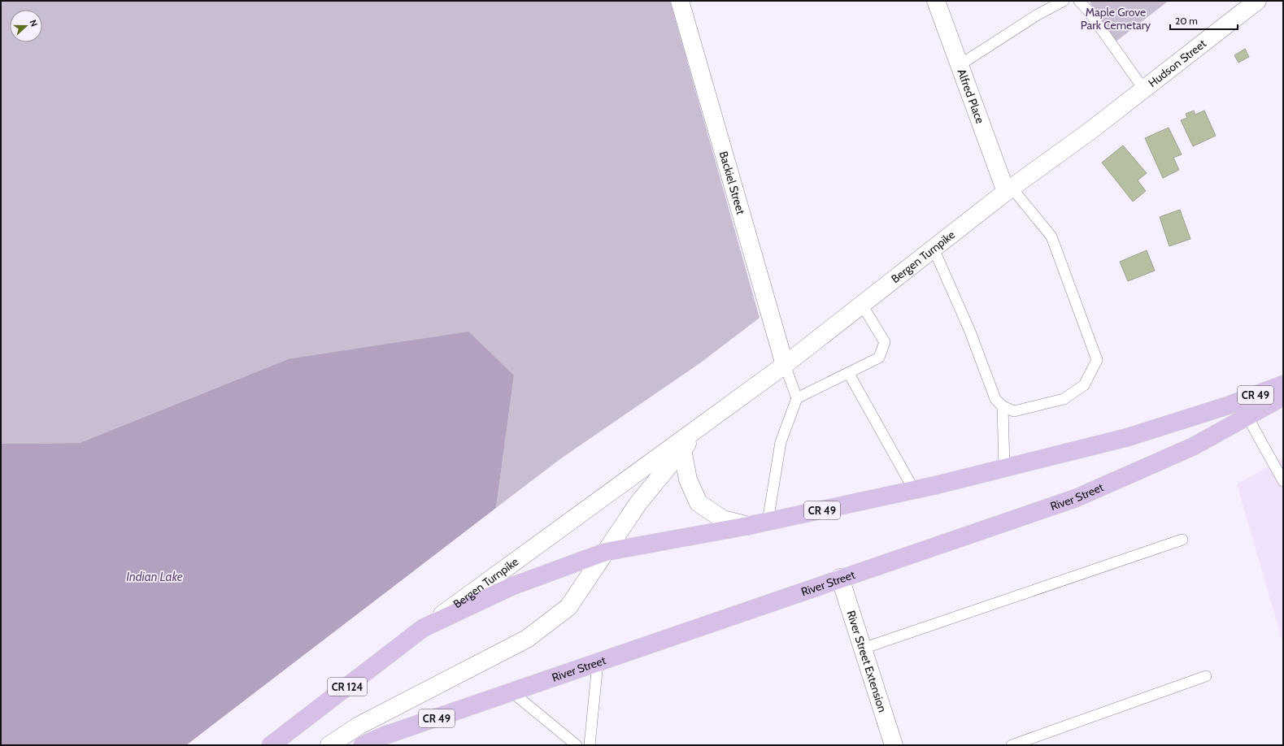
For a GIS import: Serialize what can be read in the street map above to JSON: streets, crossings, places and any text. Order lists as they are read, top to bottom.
{
  "streets": {
    "main road": [
      "Hudson Street",
      "Alfred Place",
      "Backiel Street",
      "Bergen Turnpike",
      "CR 49",
      "River Street",
      "River Street Extension",
      "CR 124"
    ]
  },
  "crossings": [
    ["Hudson Street", "Bergen Turnpike"],
    ["Alfred Place", "Bergen Turnpike"],
    ["Backiel Street", "Bergen Turnpike"],
    ["Bergen Turnpike", "CR 49"],
    ["River Street", "River Street Extension"]
  ],
  "water": ["Indian Lake"],
  "parks": ["Maple Grove Park Cemetary"],
  "scale_bar": "20 m",
  "north": "right"
}
